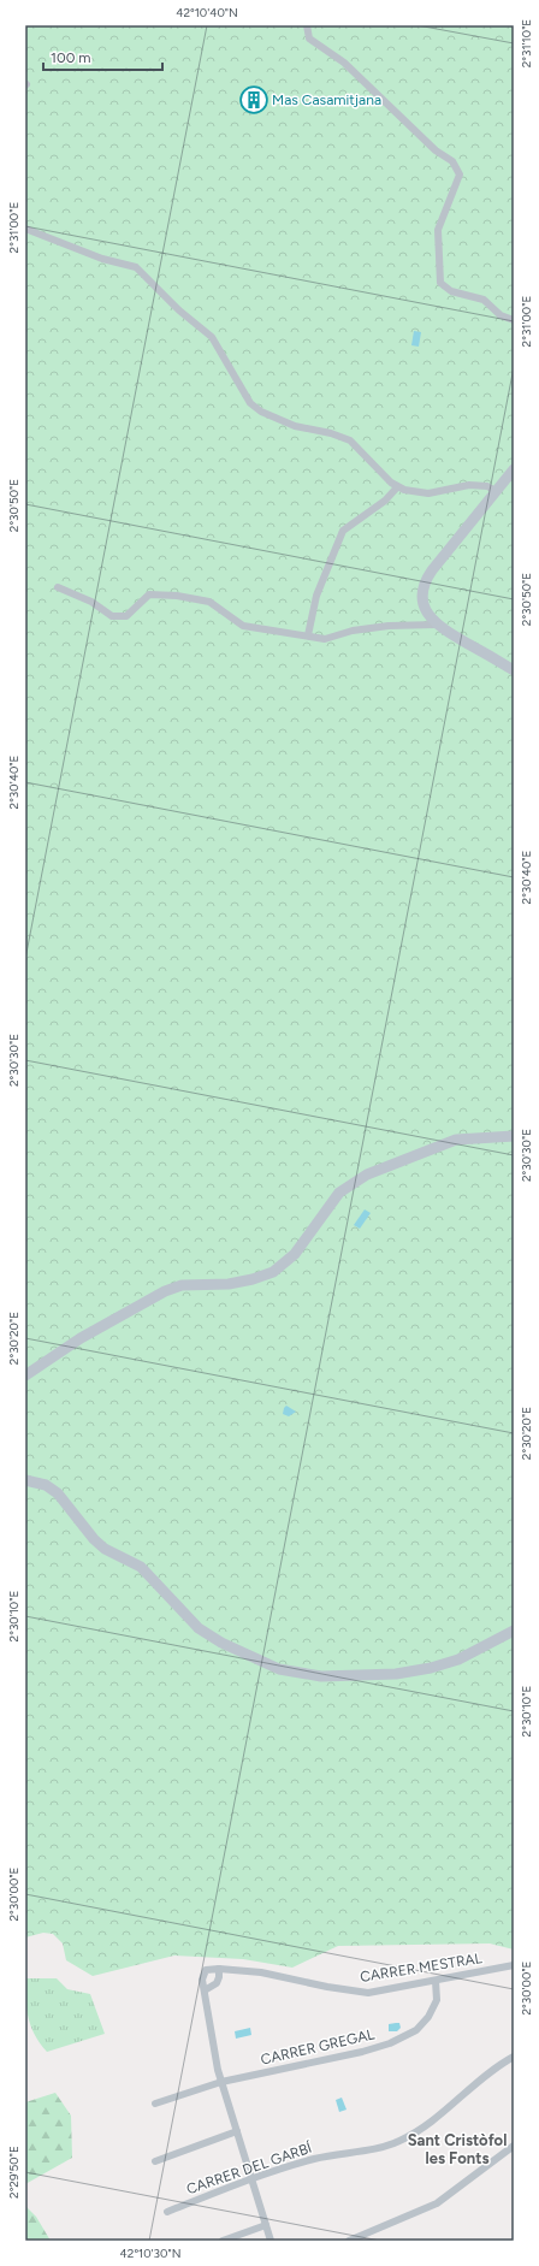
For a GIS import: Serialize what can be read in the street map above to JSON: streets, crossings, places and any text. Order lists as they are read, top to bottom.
{
  "streets": {
    "street": ["CARRER MESTRAL", "CARRER GREGAL", "CARRER DEL GARBÍ"]
  },
  "crossings": [
    ["CARRER MESTRAL", "CARRER GREGAL"]
  ],
  "districts": ["Sant Cristòfol les Fonts"],
  "places": {
    "building": ["Mas Casamitjana"]
  },
  "scale_bar": "100 m",
  "coordinates": [
    "42°10'40\"N",
    "2°31'10\"E",
    "2°31'00\"E",
    "2°30'50\"E",
    "2°30'40\"E",
    "2°30'30\"E",
    "2°30'20\"E",
    "2°30'10\"E",
    "2°30'00\"E",
    "2°29'50\"E",
    "42°10'30\"N"
  ]
}
